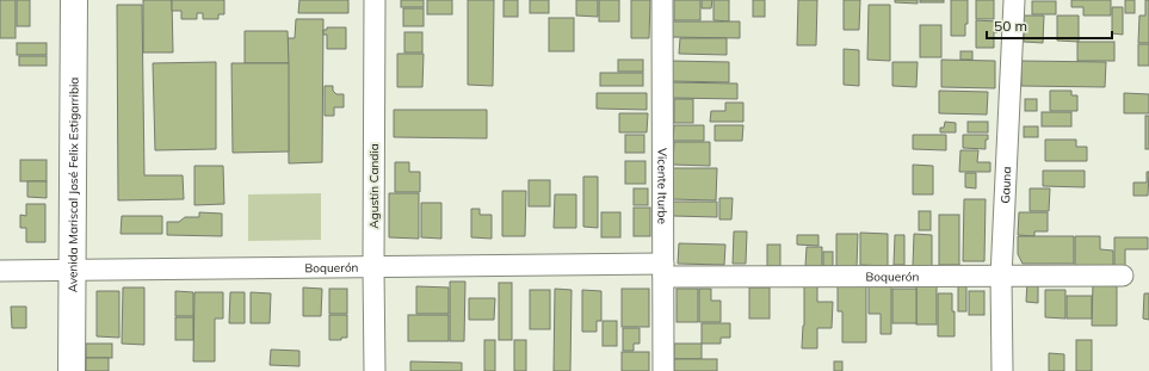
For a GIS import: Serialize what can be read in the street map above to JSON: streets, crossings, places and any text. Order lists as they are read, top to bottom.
{
  "streets": {
    "main road": ["Avenida Mariscal José Felix Estigarribia"],
    "street": [
      "Gauna",
      "Agustín Candia",
      "Vicente Iturbe",
      "Boquerón"
    ]
  },
  "crossings": [
    ["Avenida Mariscal José Felix Estigarribia", "Boquerón"],
    ["Gauna", "Boquerón"],
    ["Agustín Candia", "Boquerón"],
    ["Vicente Iturbe", "Boquerón"]
  ],
  "scale_bar": "50 m"
}
